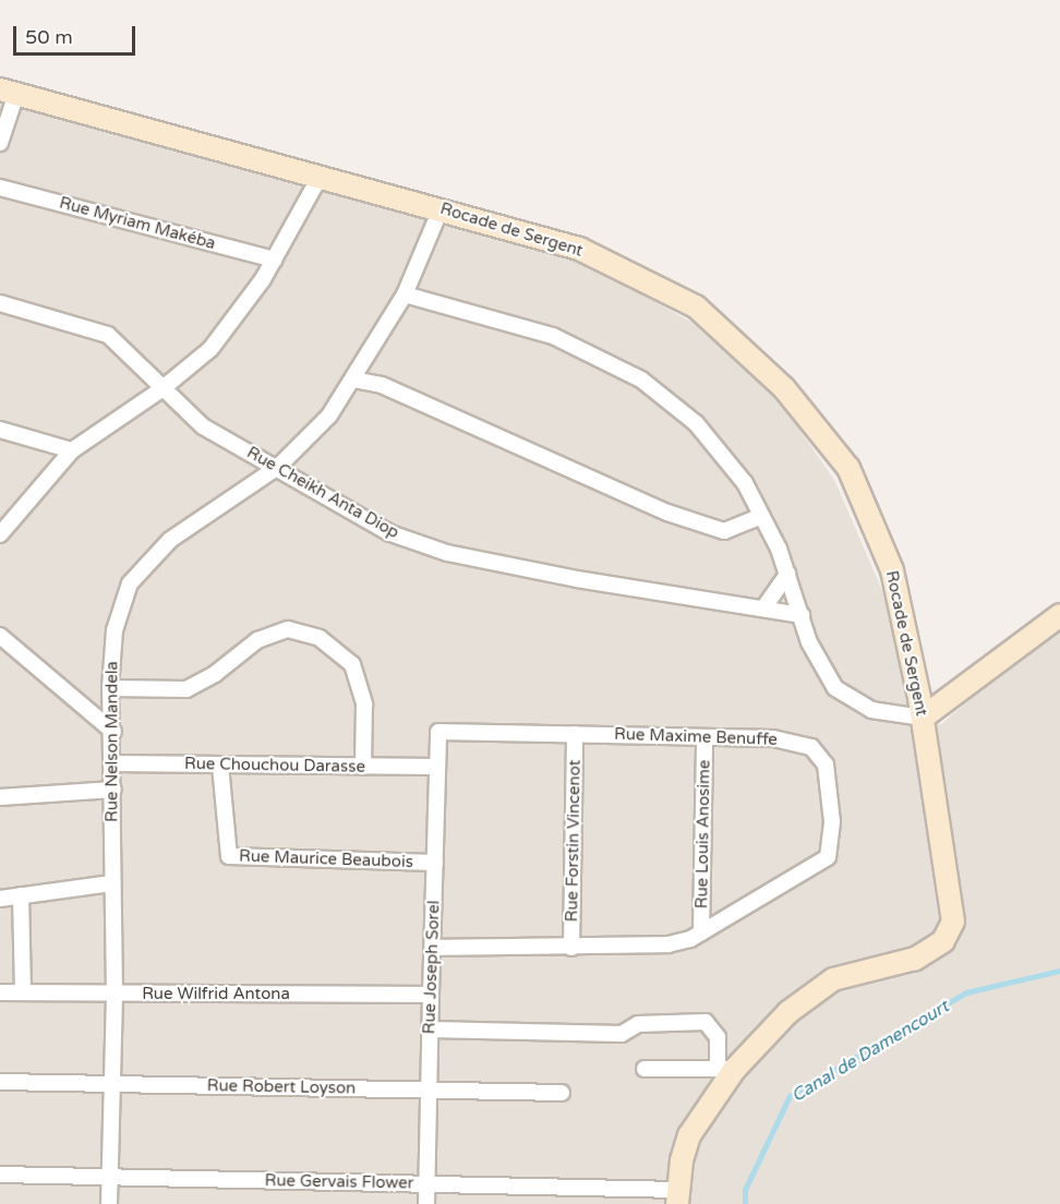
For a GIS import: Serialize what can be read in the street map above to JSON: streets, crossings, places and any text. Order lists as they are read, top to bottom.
{
  "streets": {
    "main road": ["Rocade de Sergent"],
    "street": [
      "Rue Myriam Makéba",
      "Rue Cheikh Anta Diop",
      "Rue Maxime Benuffe",
      "Rue Nelson Mandela",
      "Rue Chouchou Darasse",
      "Rue Louis Anosime",
      "Rue Forstin Vincenot",
      "Rue Maurice Beaubois",
      "Rue Joseph Sorel",
      "Rue Wilfrid Antona",
      "Rue Robert Loyson",
      "Rue Gervais Flower"
    ]
  },
  "crossings": [
    ["Rocade de Sergent", "Rue Nelson Mandela"],
    ["Rocade de Sergent", "Rue Gervais Flower"],
    ["Rue Cheikh Anta Diop", "Rue Nelson Mandela"],
    ["Rue Maxime Benuffe", "Rue Louis Anosime"],
    ["Rue Maxime Benuffe", "Rue Forstin Vincenot"],
    ["Rue Maxime Benuffe", "Rue Joseph Sorel"],
    ["Rue Nelson Mandela", "Rue Chouchou Darasse"],
    ["Rue Nelson Mandela", "Rue Wilfrid Antona"],
    ["Rue Nelson Mandela", "Rue Robert Loyson"],
    ["Rue Nelson Mandela", "Rue Gervais Flower"],
    ["Rue Chouchou Darasse", "Rue Maurice Beaubois"],
    ["Rue Chouchou Darasse", "Rue Joseph Sorel"],
    ["Rue Maurice Beaubois", "Rue Joseph Sorel"],
    ["Rue Joseph Sorel", "Rue Wilfrid Antona"],
    ["Rue Joseph Sorel", "Rue Robert Loyson"],
    ["Rue Joseph Sorel", "Rue Gervais Flower"]
  ],
  "water": ["Canal de Damencourt"],
  "scale_bar": "50 m"
}
